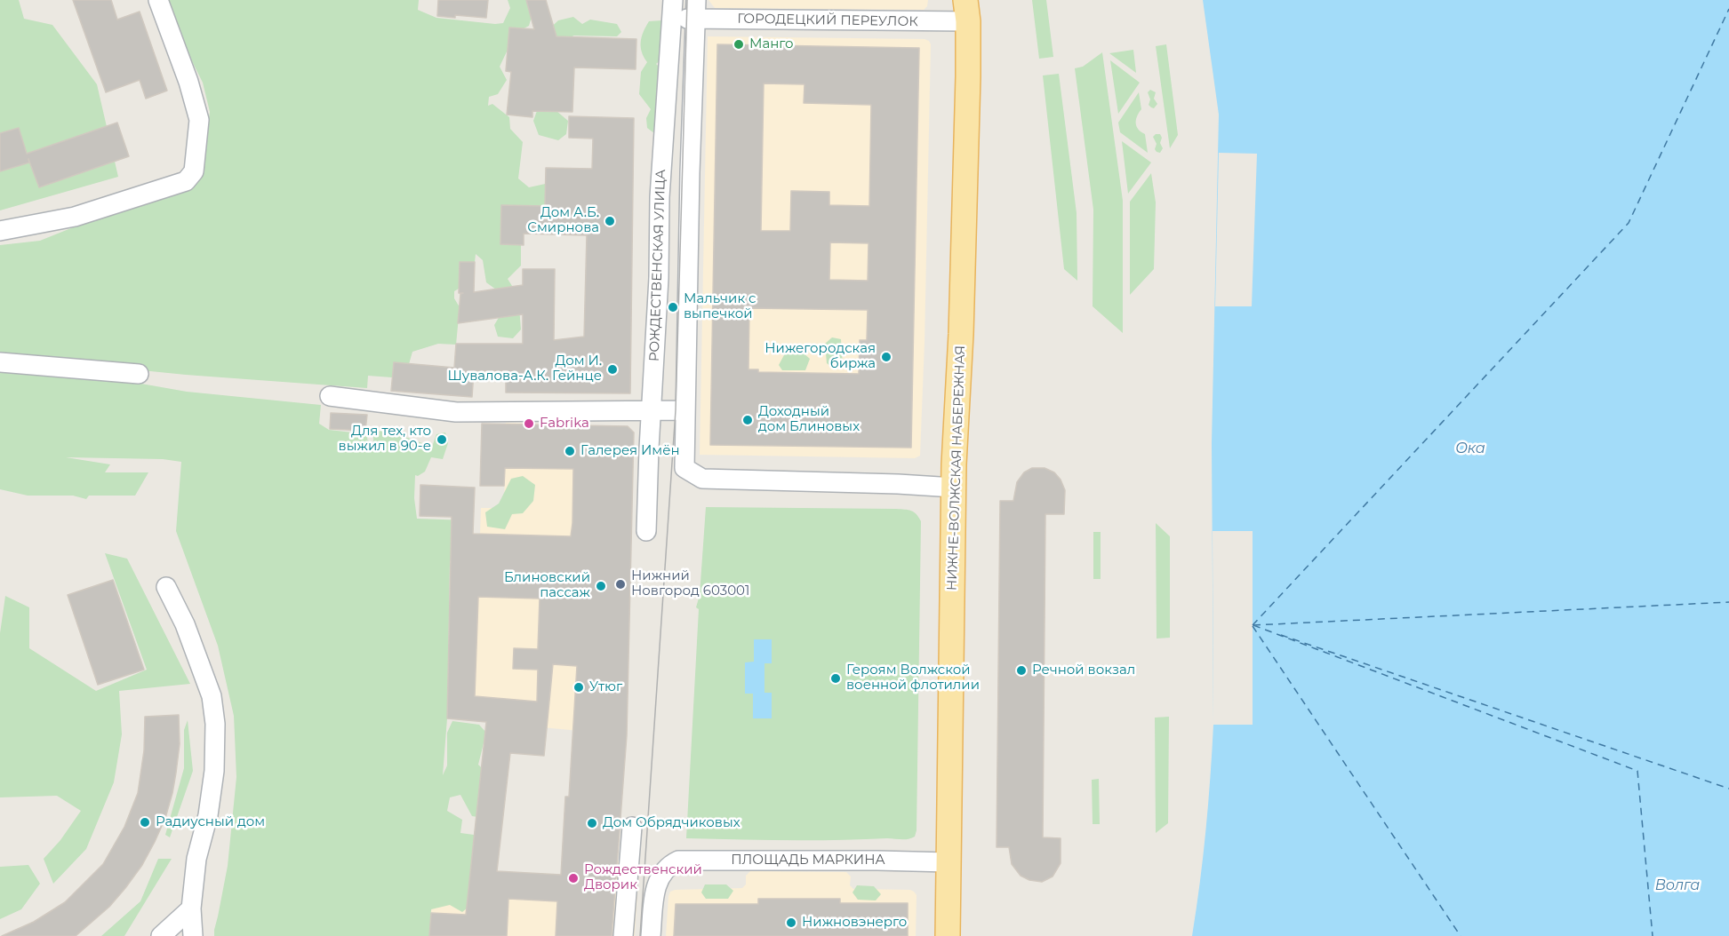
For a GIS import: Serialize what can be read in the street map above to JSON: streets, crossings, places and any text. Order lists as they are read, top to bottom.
{
  "streets": {
    "main road": ["НИЖНЕ-ВОЛЖСКАЯ НАБЕРЕЖНАЯ"],
    "street": ["ГОРОДЕЦКИЙ ПЕРЕУЛОК", "РОЖДЕСТВЕНСКАЯ УЛИЦА", "ПЛОЩАДЬ МАРКИНА"]
  },
  "crossings": [
    ["ГОРОДЕЦКИЙ ПЕРЕУЛОК", "НИЖНЕ-ВОЛЖСКАЯ НАБЕРЕЖНАЯ"],
    ["НИЖНЕ-ВОЛЖСКАЯ НАБЕРЕЖНАЯ", "ПЛОЩАДЬ МАРКИНА"]
  ],
  "water": ["Ока", "Волга"],
  "places": [
    "Манго",
    "Дом А.Б. Смирнова",
    "Мальчик с выпечкой",
    "Нижегородская биржа",
    "Дом И. Шувалова-А.К. Гейнце",
    "Доходный дом Блиновых",
    "Fabrika",
    "Для тех, кто выжил в 90-е",
    "Галерея Имён",
    "Нижний Новгород 603001",
    "Блиновский пассаж",
    "Речной вокзал",
    "Героям Волжской военной флотилии",
    "Утюг",
    "Радиусный дом",
    "Дом Обрядчиковых",
    "Рождественский Дворик",
    "Нижновэнерго"
  ]
}
